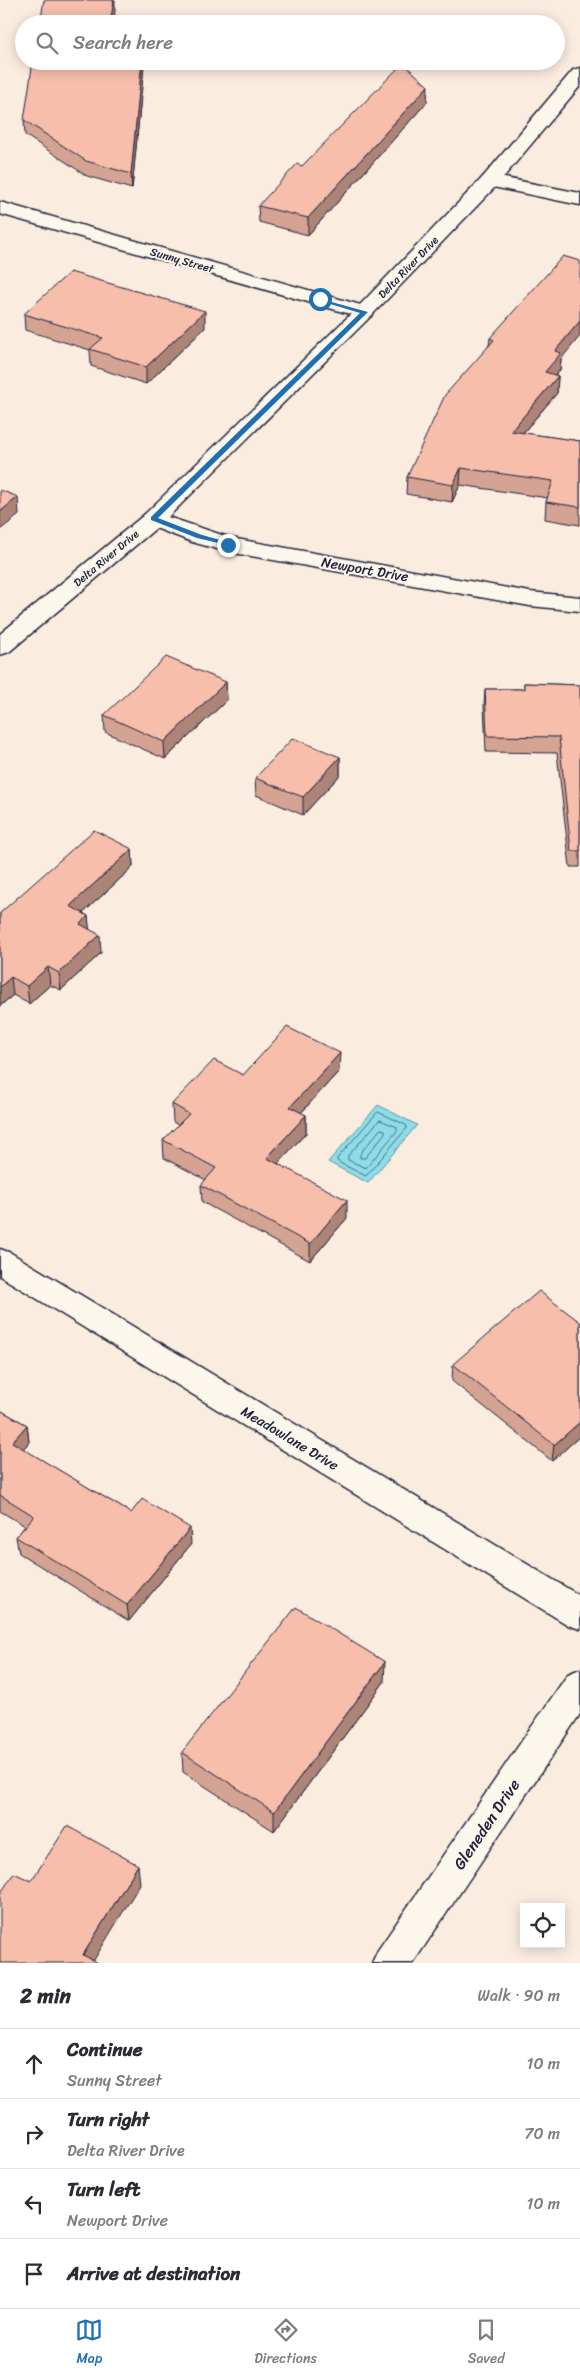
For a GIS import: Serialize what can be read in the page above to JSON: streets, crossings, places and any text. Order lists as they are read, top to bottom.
{
  "streets": {
    "street": [
      "Sunny Street",
      "Delta River Drive",
      "Newport Drive",
      "Meadowlane Drive",
      "Gleneden Drive"
    ]
  },
  "crossings": [
    ["Sunny Street", "Delta River Drive"],
    ["Delta River Drive", "Newport Drive"]
  ],
  "page": {
    "search": "Search here",
    "heading": ["2 min", "Walk · 90 m"],
    "list": [
      ["Continue", "Sunny Street", "10 m"],
      ["Turn right", "Delta River Drive", "70 m"],
      ["Turn left", "Newport Drive", "10 m"],
      "Arrive at destination"
    ],
    "nav": ["Map", "Directions", "Saved"]
  }
}
